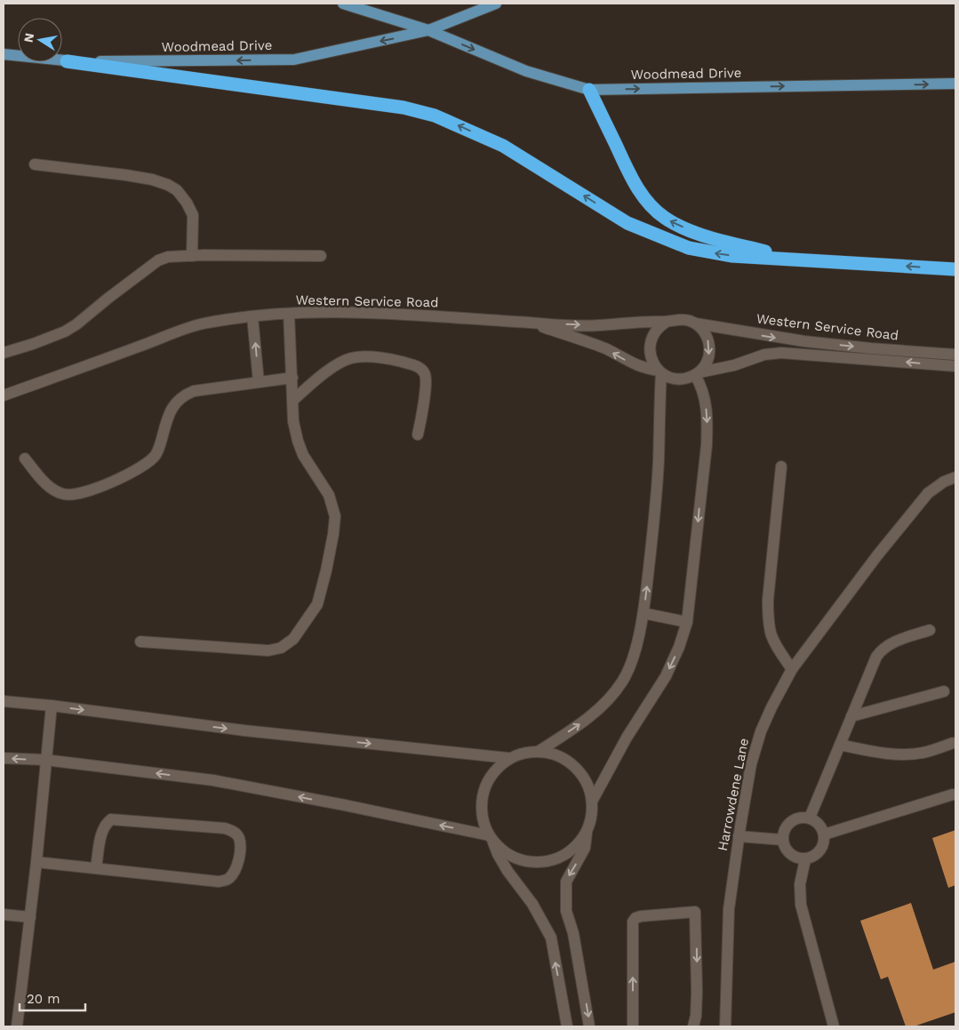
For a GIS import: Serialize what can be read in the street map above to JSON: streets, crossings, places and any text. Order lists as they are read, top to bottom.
{
  "streets": {
    "main road": ["Woodmead Drive"],
    "street": ["Western Service Road", "Harrowdene Lane"]
  },
  "scale_bar": "20 m",
  "north": "left"
}
